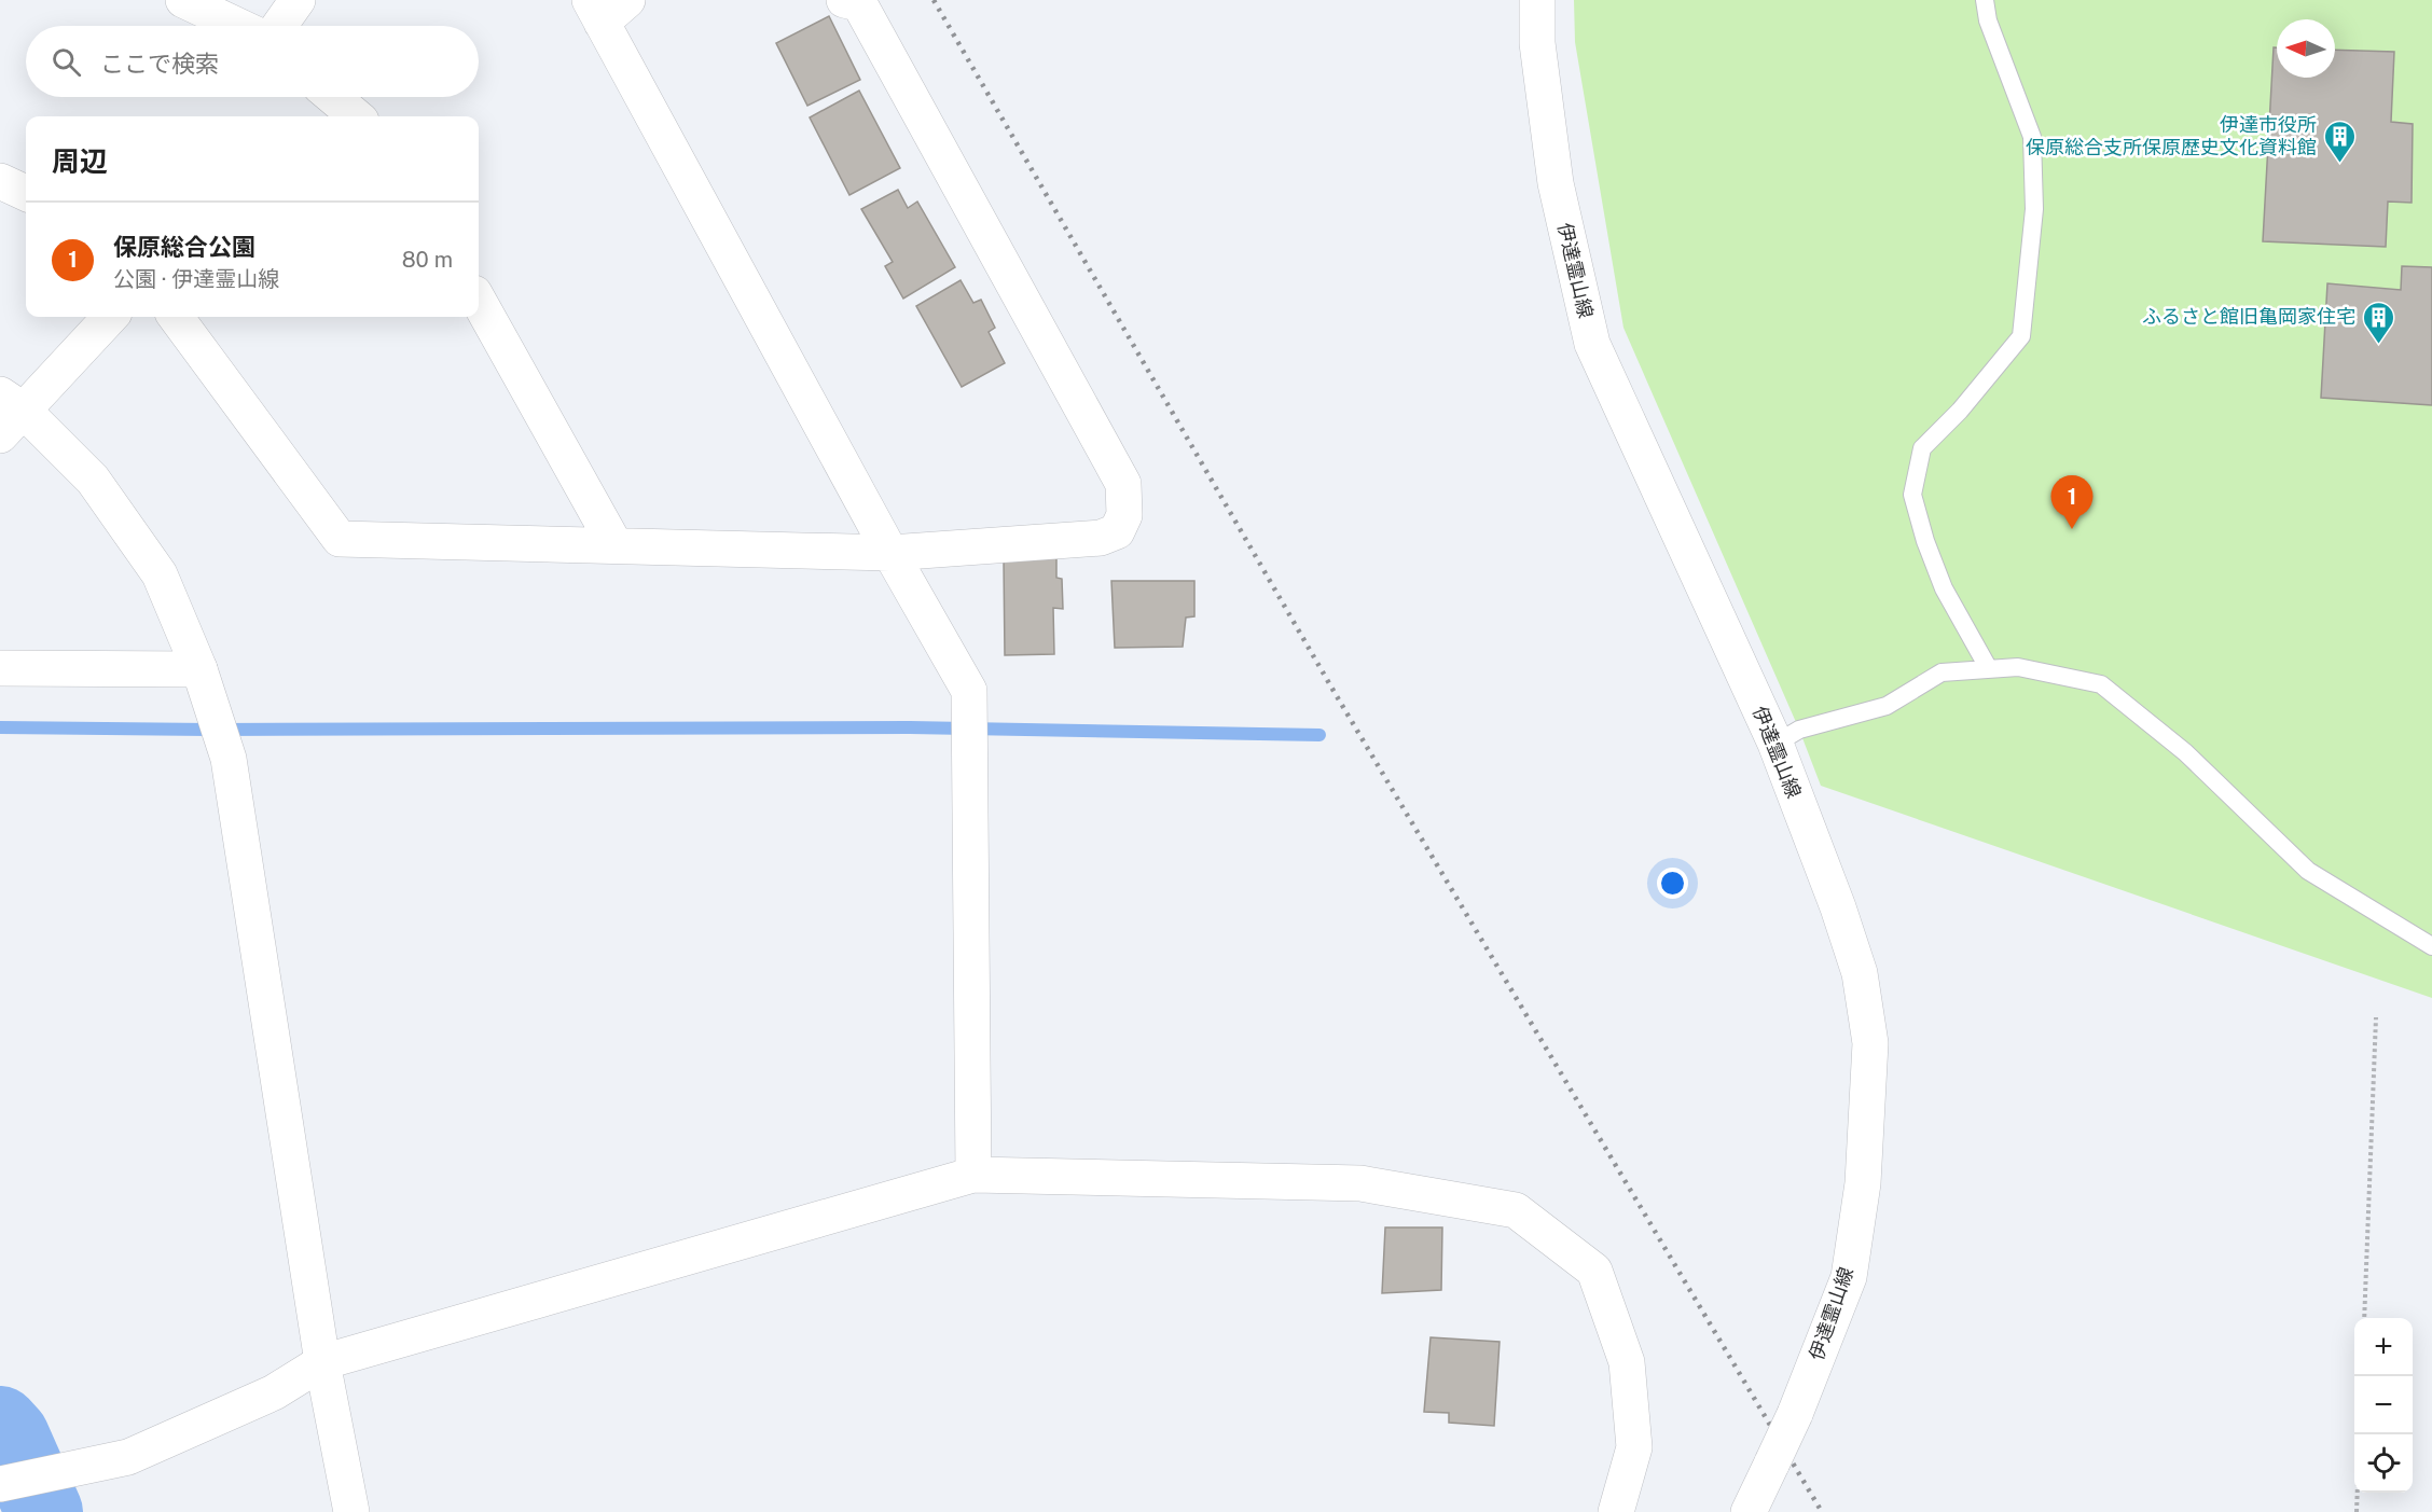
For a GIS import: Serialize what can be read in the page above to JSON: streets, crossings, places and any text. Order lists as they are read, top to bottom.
{
  "streets": {
    "street": ["伊達霊山線"]
  },
  "places": {
    "building": ["伊達市役所 保原総合支所保原歴史文化資料館", "ふるさと館旧亀岡家住宅"]
  },
  "north": "left",
  "page": {
    "search": "ここで検索",
    "heading": "周辺",
    "list": [
      {
        "mark": "1",
        "name": "保原総合公園",
        "note": "公園 · 伊達霊山線",
        "value": "80 m"
      }
    ],
    "pins": "1",
    "map_buttons": ["+", "−"]
  }
}
